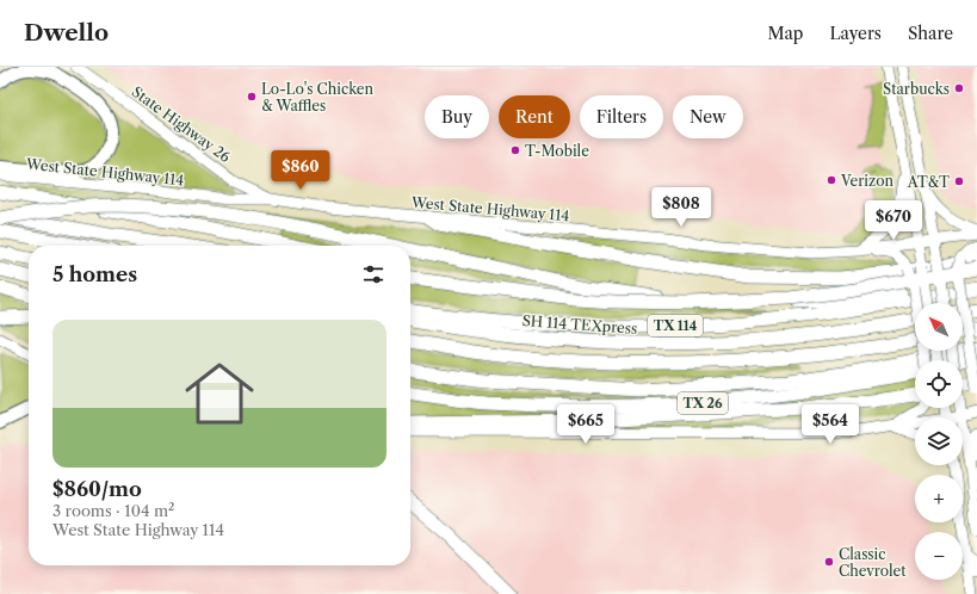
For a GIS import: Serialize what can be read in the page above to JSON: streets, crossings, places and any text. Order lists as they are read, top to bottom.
{
  "streets": {
    "highway": ["SH 114 TEXpress", "TX 114", "TX 26"],
    "main road": ["State Highway 26", "West State Highway 114"]
  },
  "crossings": [
    ["State Highway 26", "West State Highway 114"]
  ],
  "places": [
    "Starbucks",
    "Lo-Lo's Chicken & Waffles",
    "T-Mobile",
    "Verizon",
    "AT&T",
    "Classic Chevrolet"
  ],
  "north": "top left",
  "page": {
    "header": "Dwello",
    "nav": ["Map", "Layers", "Share"],
    "chip": [
      "Buy",
      "Rent",
      "Filters",
      "New"
    ],
    "price": [
      "$860",
      "$808",
      "$670",
      "$665",
      "$564"
    ],
    "heading": "5 homes",
    "map_buttons": ["+", "−"],
    "list": [
      {
        "name": "$860/mo",
        "note": "3 rooms · 104 m² · West State Highway 114"
      }
    ]
  }
}
